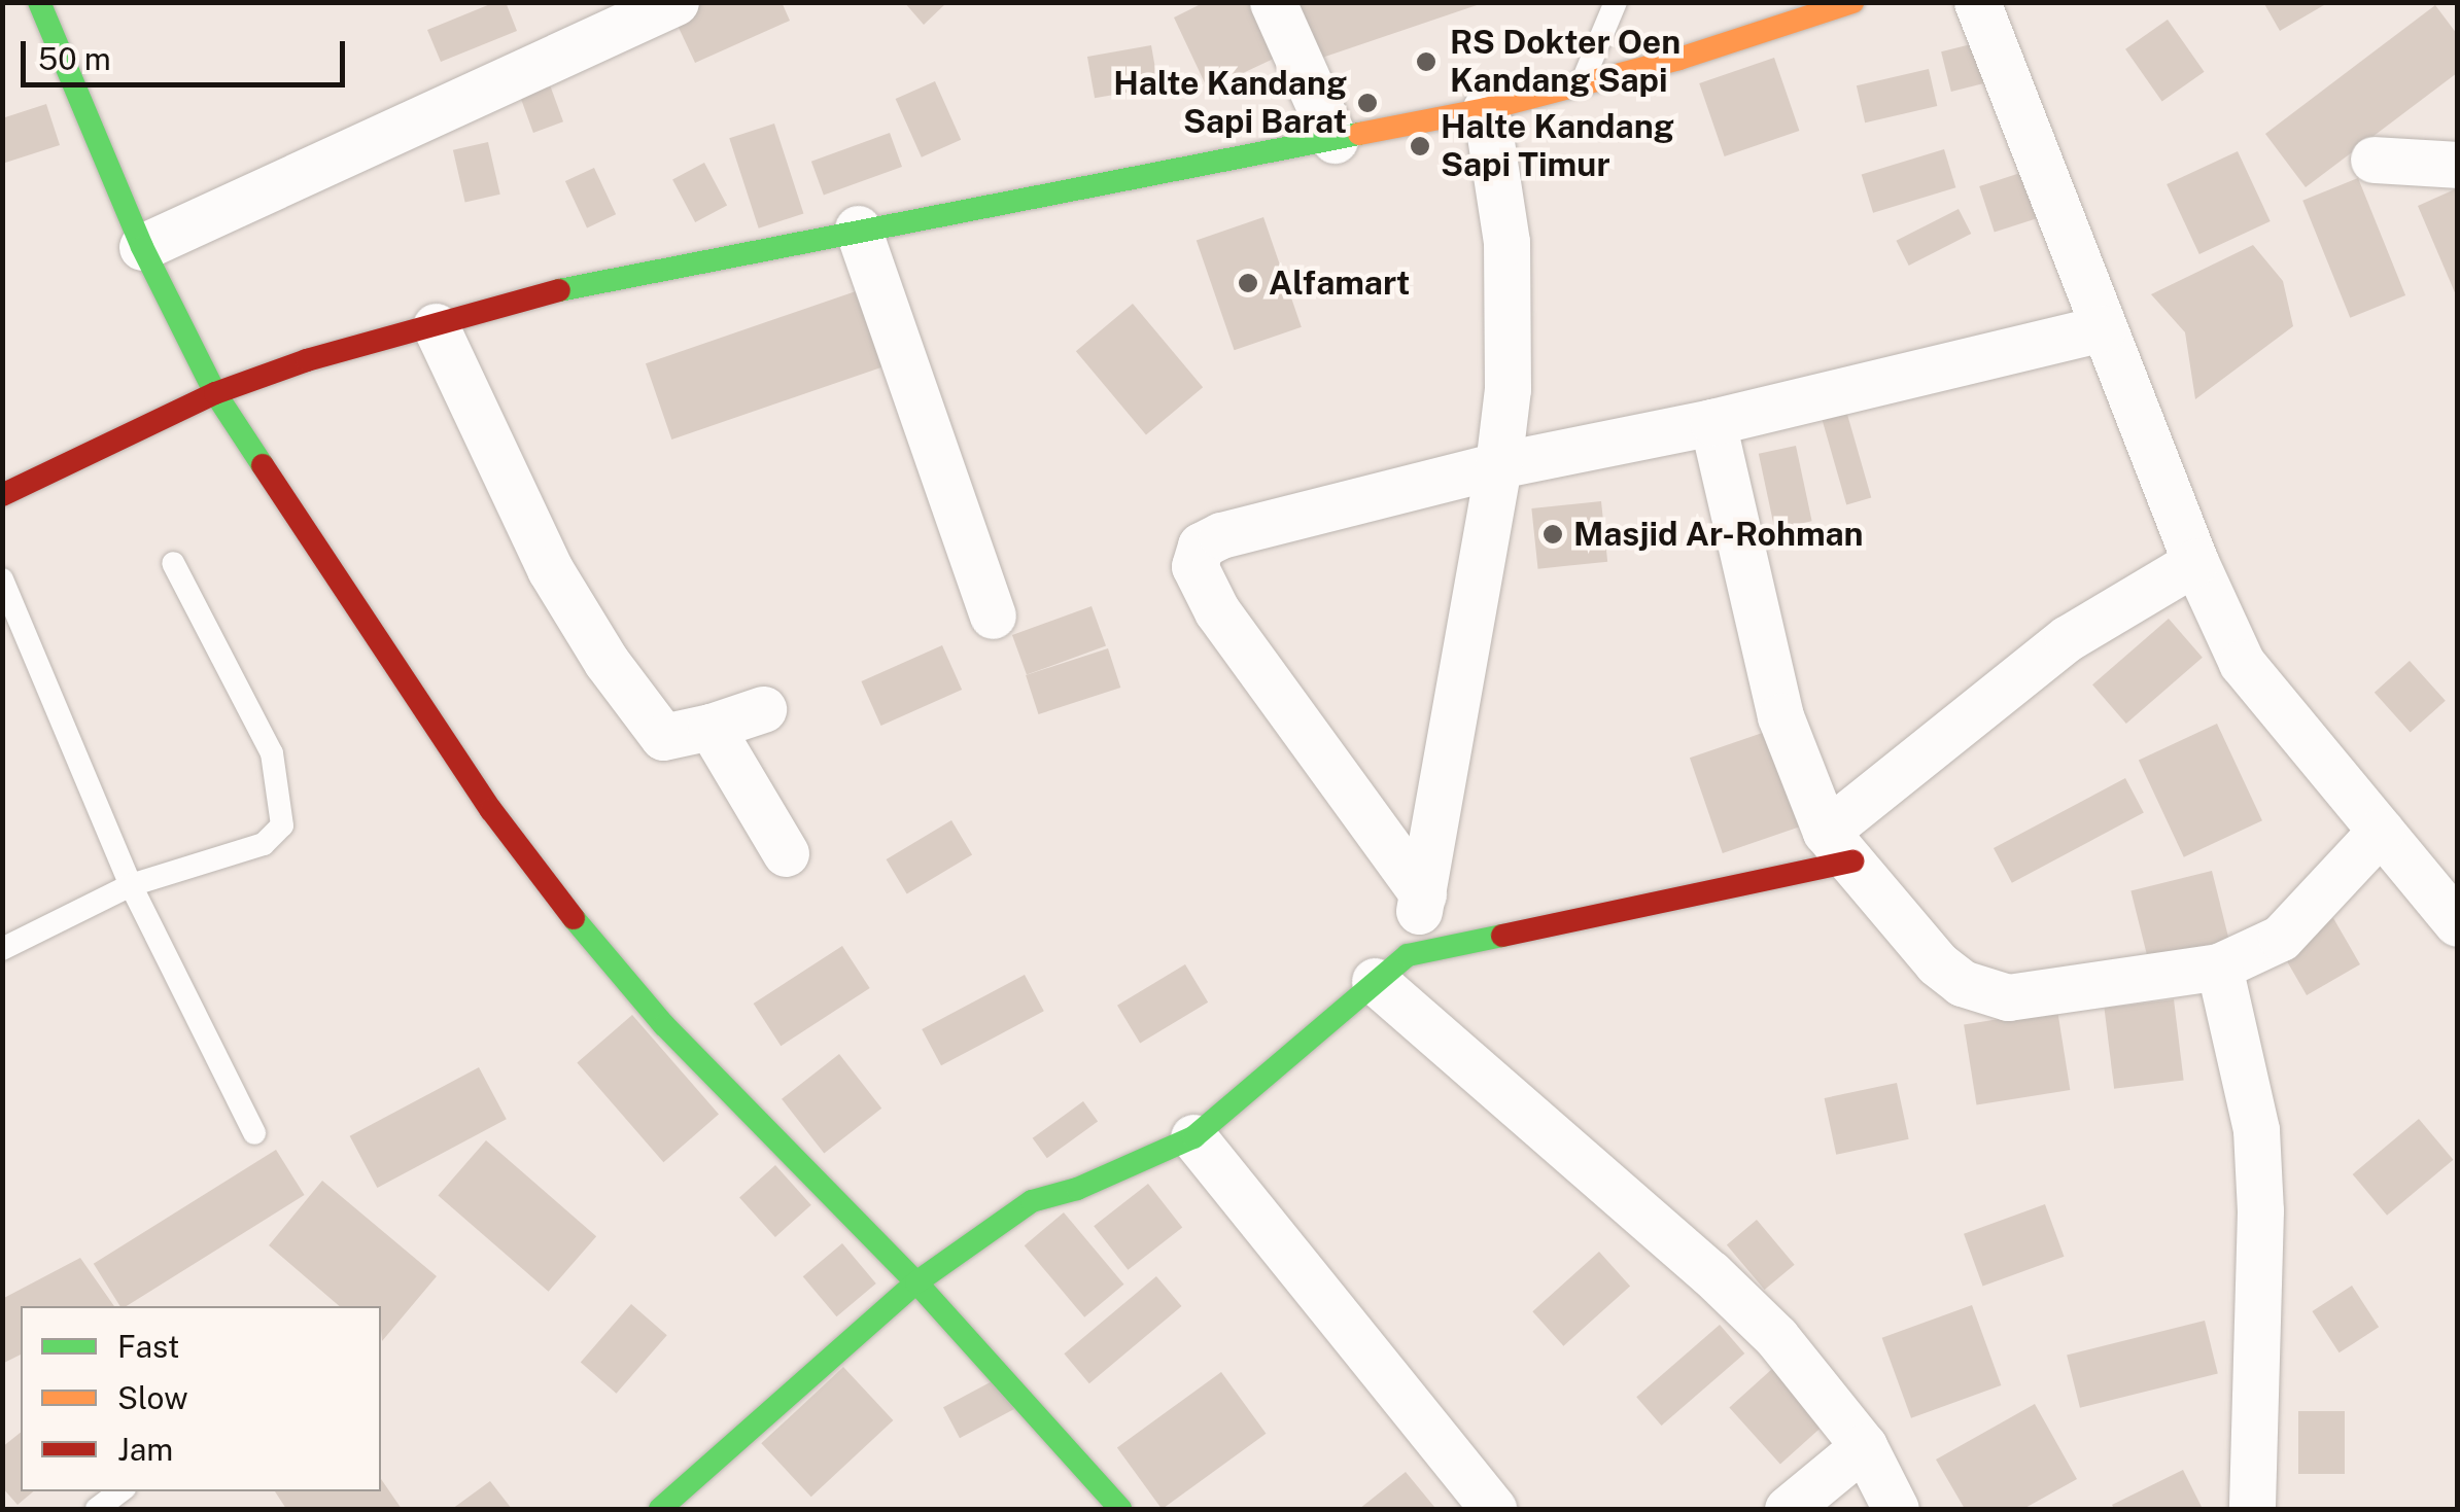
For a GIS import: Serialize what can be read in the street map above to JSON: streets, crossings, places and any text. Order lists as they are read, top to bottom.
{
  "places": [
    "RS Dokter Oen Kandang Sapi",
    "Halte Kandang Sapi Barat",
    "Halte Kandang Sapi Timur",
    "Alfamart",
    "Masjid Ar-Rohman"
  ],
  "legend": ["Fast", "Slow", "Jam"],
  "scale_bar": "50 m"
}
